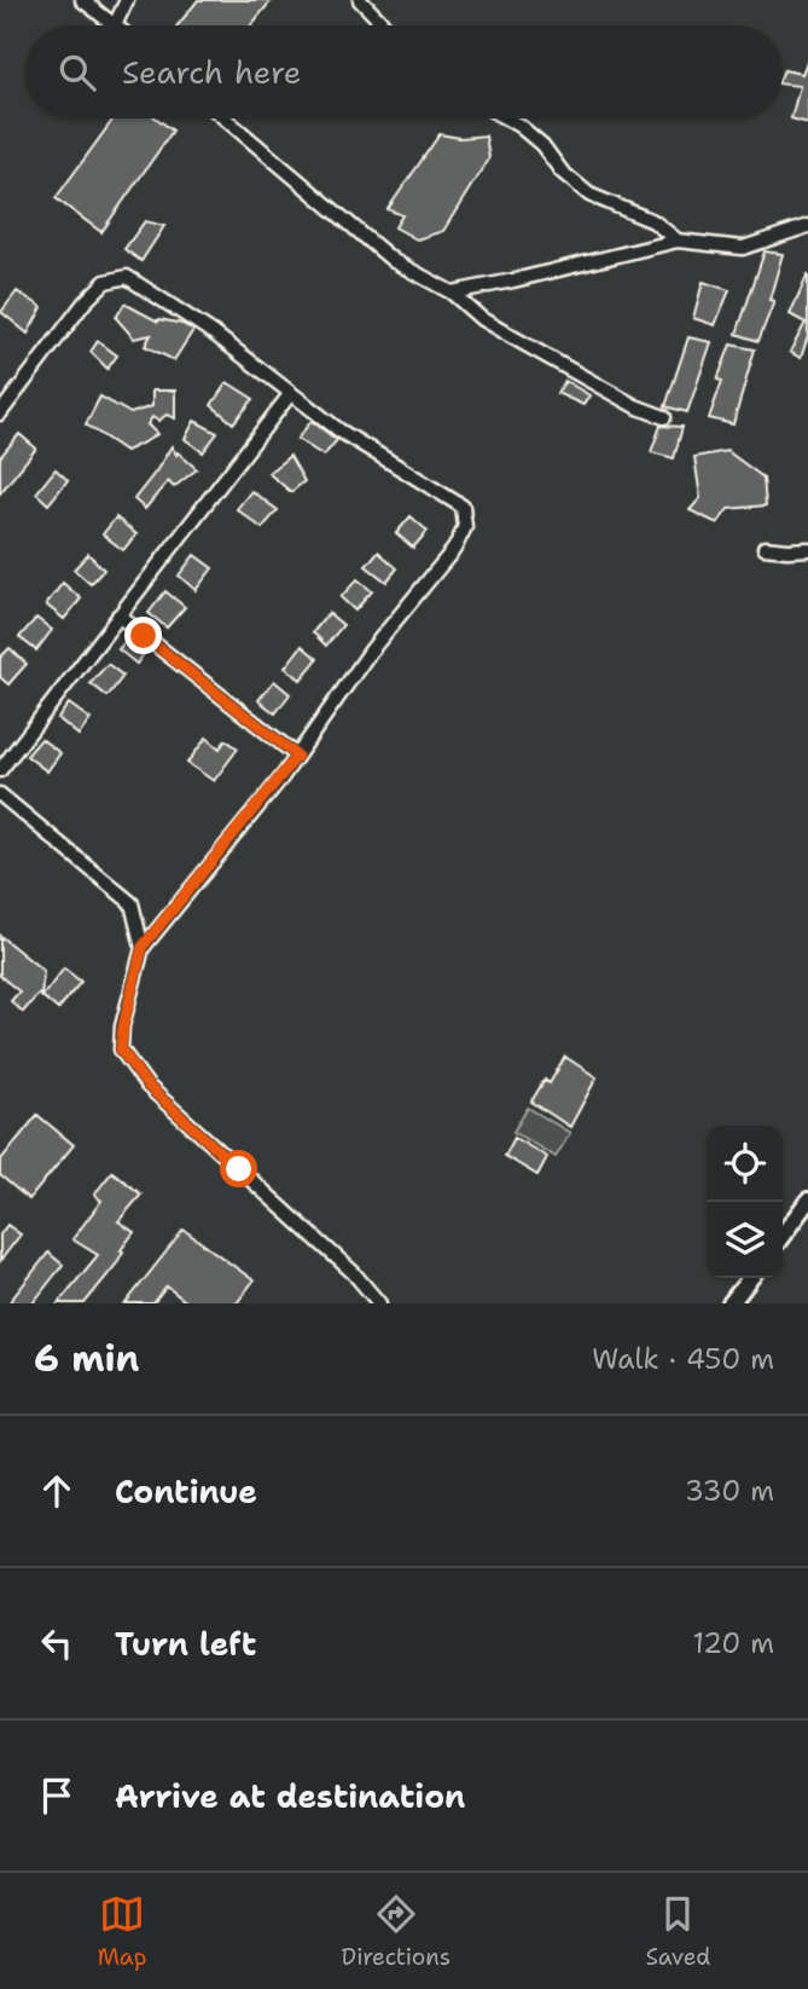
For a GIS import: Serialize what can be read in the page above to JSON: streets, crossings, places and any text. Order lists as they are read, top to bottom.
{
  "page": {
    "search": "Search here",
    "heading": ["6 min", "Walk · 450 m"],
    "list": [
      ["Continue", "330 m"],
      ["Turn left", "120 m"],
      "Arrive at destination"
    ],
    "nav": ["Map", "Directions", "Saved"]
  }
}
